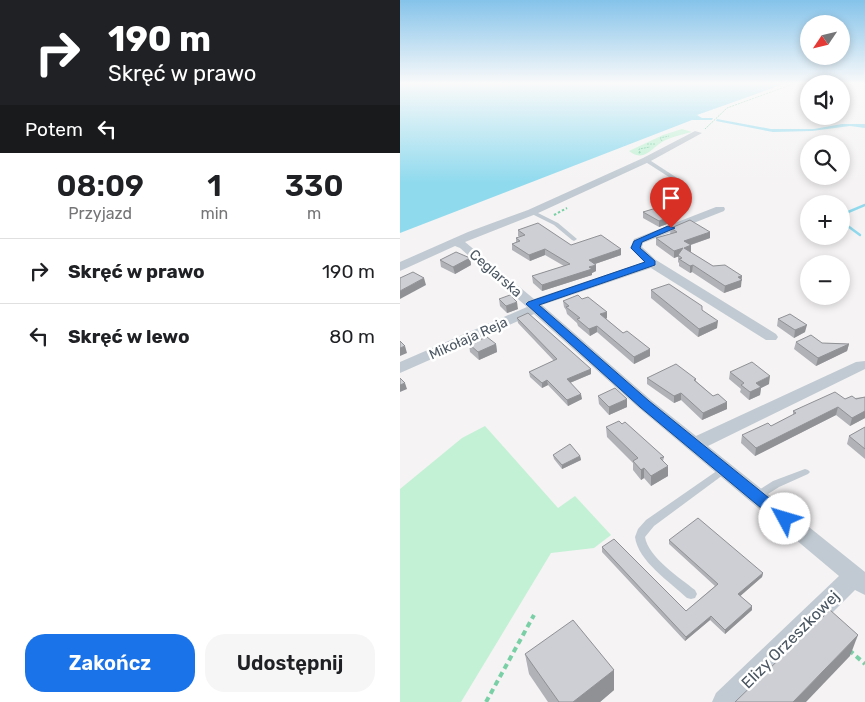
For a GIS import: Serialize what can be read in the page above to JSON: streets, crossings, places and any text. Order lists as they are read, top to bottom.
{
  "streets": {
    "street": ["Ceglarska", "Mikołaja Reja", "Elizy Orzeszkowej"]
  },
  "crossings": [
    ["Ceglarska", "Mikołaja Reja"],
    ["Ceglarska", "Elizy Orzeszkowej"]
  ],
  "north": "bottom left",
  "page": {
    "turn": ["190 m", "Skręć w prawo"],
    "map_buttons": ["+", "−"],
    "then": "Potem",
    "eta": [
      "08:09",
      "Przyjazd",
      "1",
      "min",
      "330",
      "m"
    ],
    "list": [
      {
        "name": "Skręć w prawo",
        "value": "190 m"
      },
      {
        "name": "Skręć w lewo",
        "value": "80 m"
      }
    ],
    "buttons": ["Zakończ", "Udostępnij"]
  }
}
